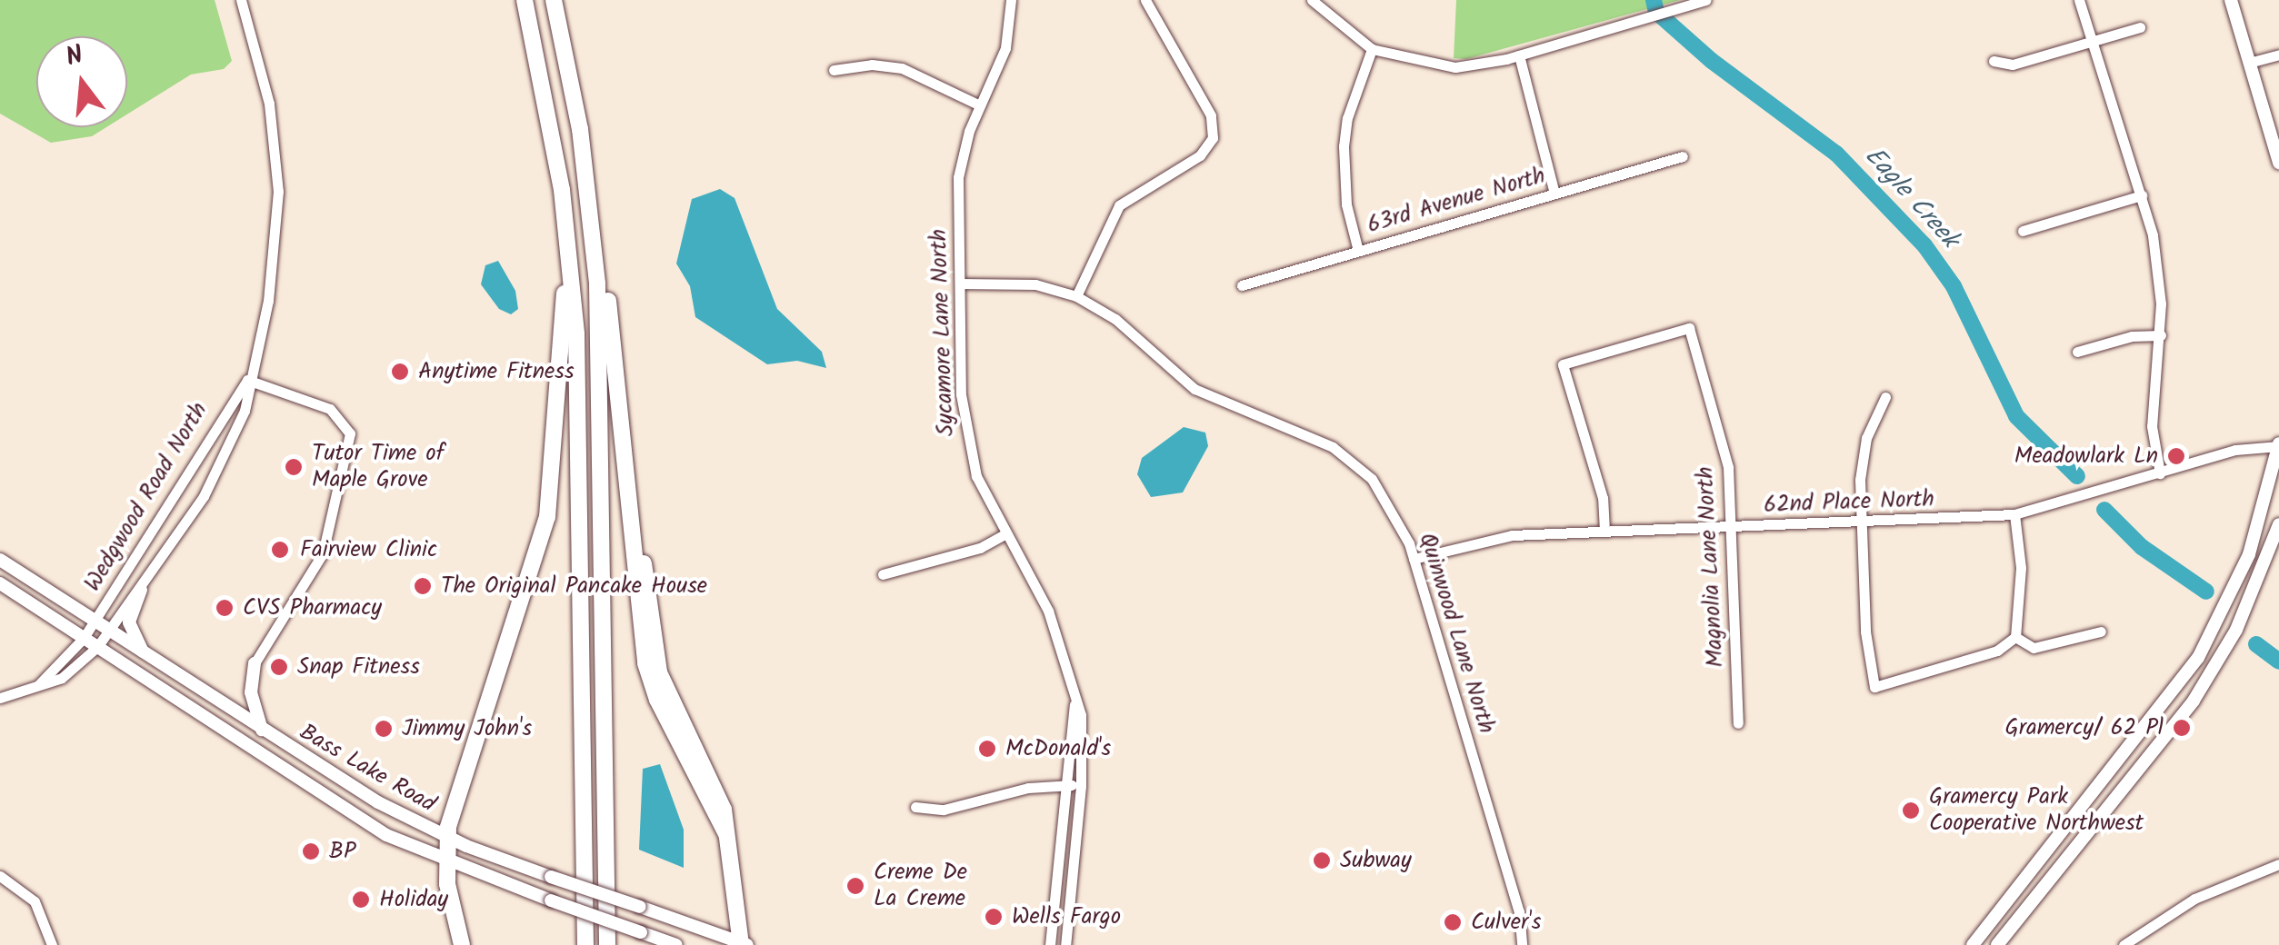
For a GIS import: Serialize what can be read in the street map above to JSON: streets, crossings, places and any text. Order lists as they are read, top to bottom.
{
  "streets": {
    "main road": ["Bass Lake Road"],
    "street": [
      "63rd Avenue North",
      "Sycamore Lane North",
      "Wedgwood Road North",
      "62nd Place North",
      "Magnolia Lane North",
      "Quinwood Lane North"
    ]
  },
  "crossings": [
    ["Sycamore Lane North", "Quinwood Lane North"],
    ["Wedgwood Road North", "Bass Lake Road"],
    ["62nd Place North", "Magnolia Lane North"],
    ["62nd Place North", "Quinwood Lane North"]
  ],
  "water": ["Eagle Creek"],
  "places": [
    "Anytime Fitness",
    "Meadowlark Ln",
    "Tutor Time of Maple Grove",
    "Fairview Clinic",
    "The Original Pancake House",
    "CVS Pharmacy",
    "Snap Fitness",
    "Gramercy/ 62 Pl",
    "Jimmy John's",
    "McDonald's",
    "Gramercy Park Cooperative Northwest",
    "BP",
    "Subway",
    "Creme De La Creme",
    "Holiday",
    "Wells Fargo",
    "Culver's"
  ],
  "north": "top"
}
